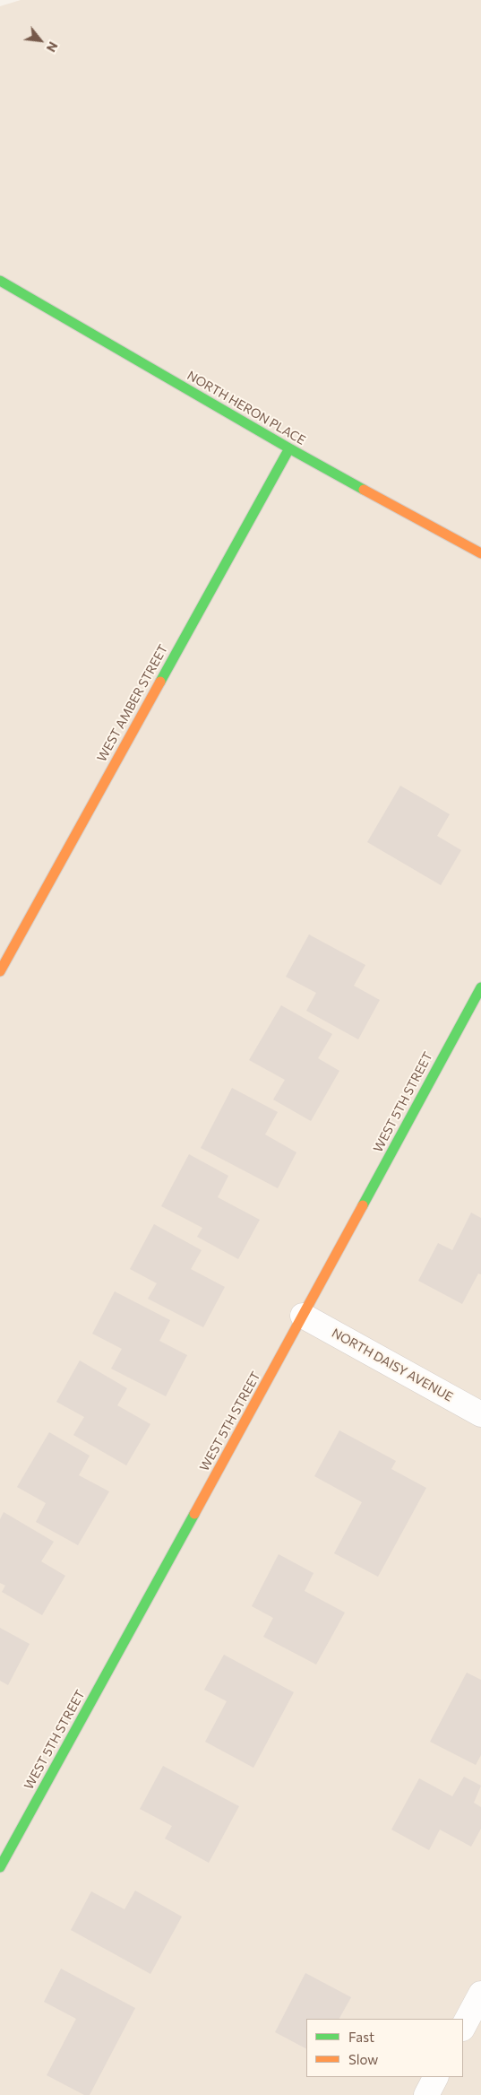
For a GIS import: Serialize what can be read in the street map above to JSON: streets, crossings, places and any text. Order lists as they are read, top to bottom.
{
  "streets": {
    "street": [
      "NORTH HERON PLACE",
      "WEST AMBER STREET",
      "WEST 5TH STREET",
      "NORTH DAISY AVENUE"
    ]
  },
  "crossings": [
    ["NORTH HERON PLACE", "WEST AMBER STREET"],
    ["WEST 5TH STREET", "NORTH DAISY AVENUE"]
  ],
  "legend": ["Fast", "Slow"],
  "north": "bottom right"
}
